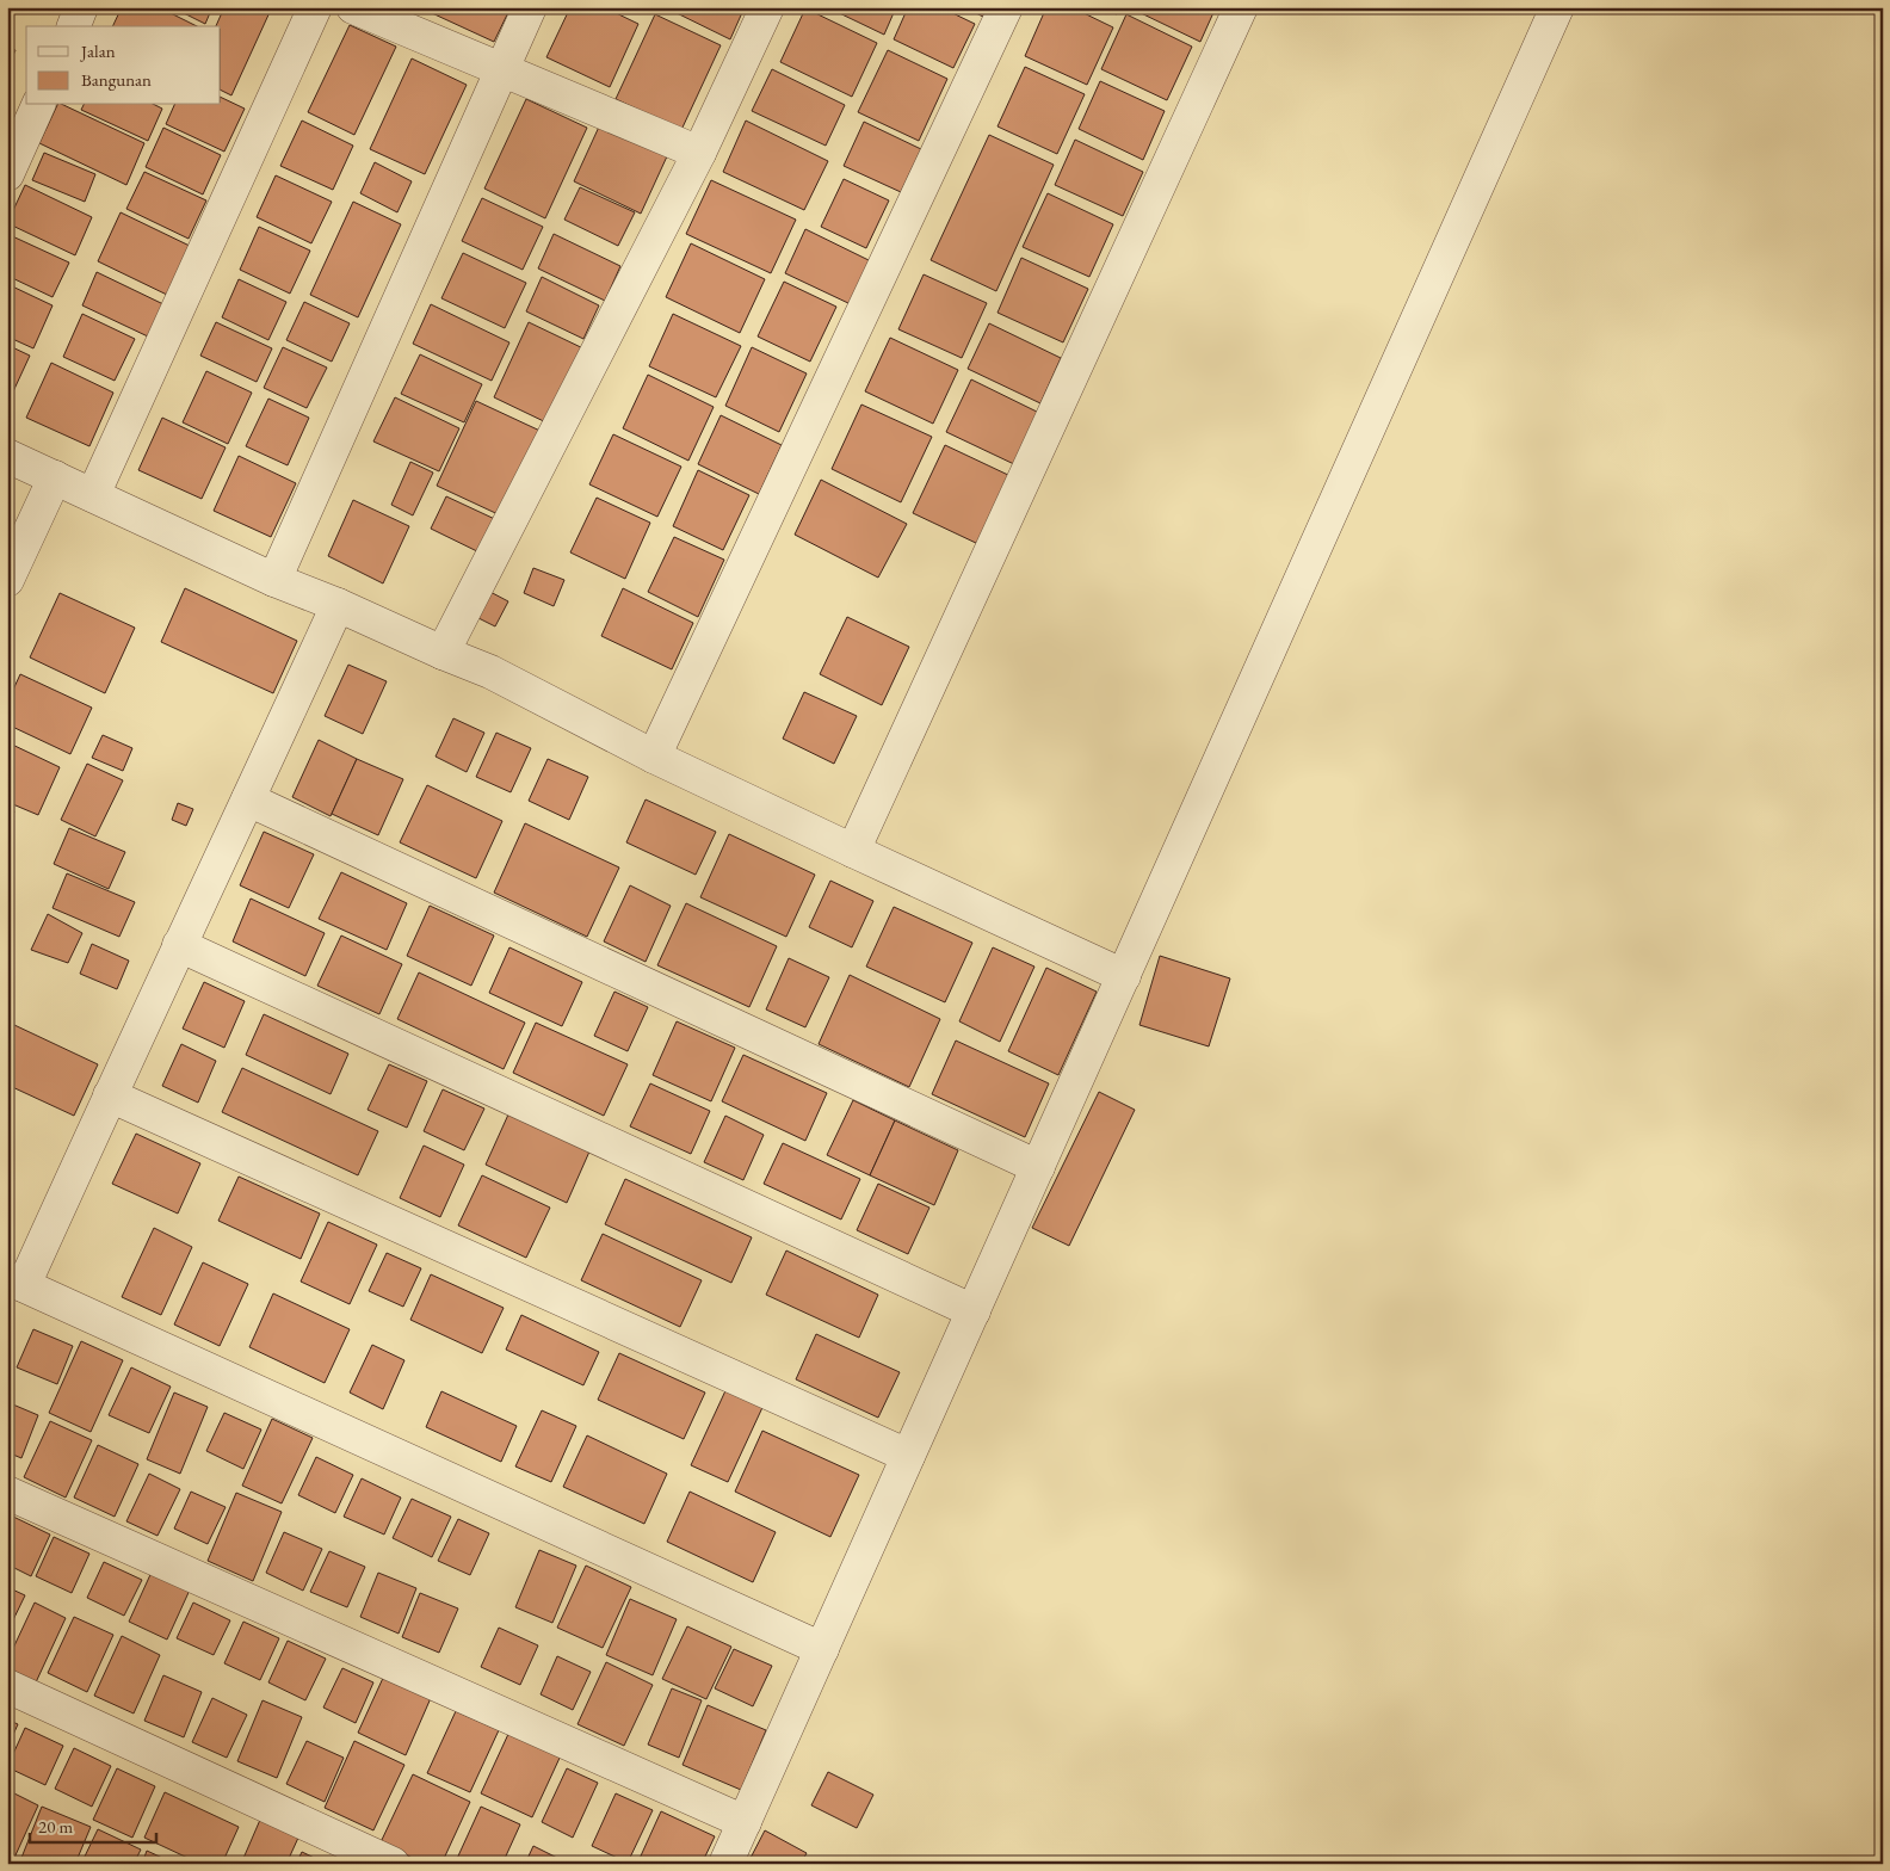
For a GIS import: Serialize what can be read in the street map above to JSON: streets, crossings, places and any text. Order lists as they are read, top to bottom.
{
  "legend": ["Jalan", "Bangunan"],
  "scale_bar": "20 m"
}
